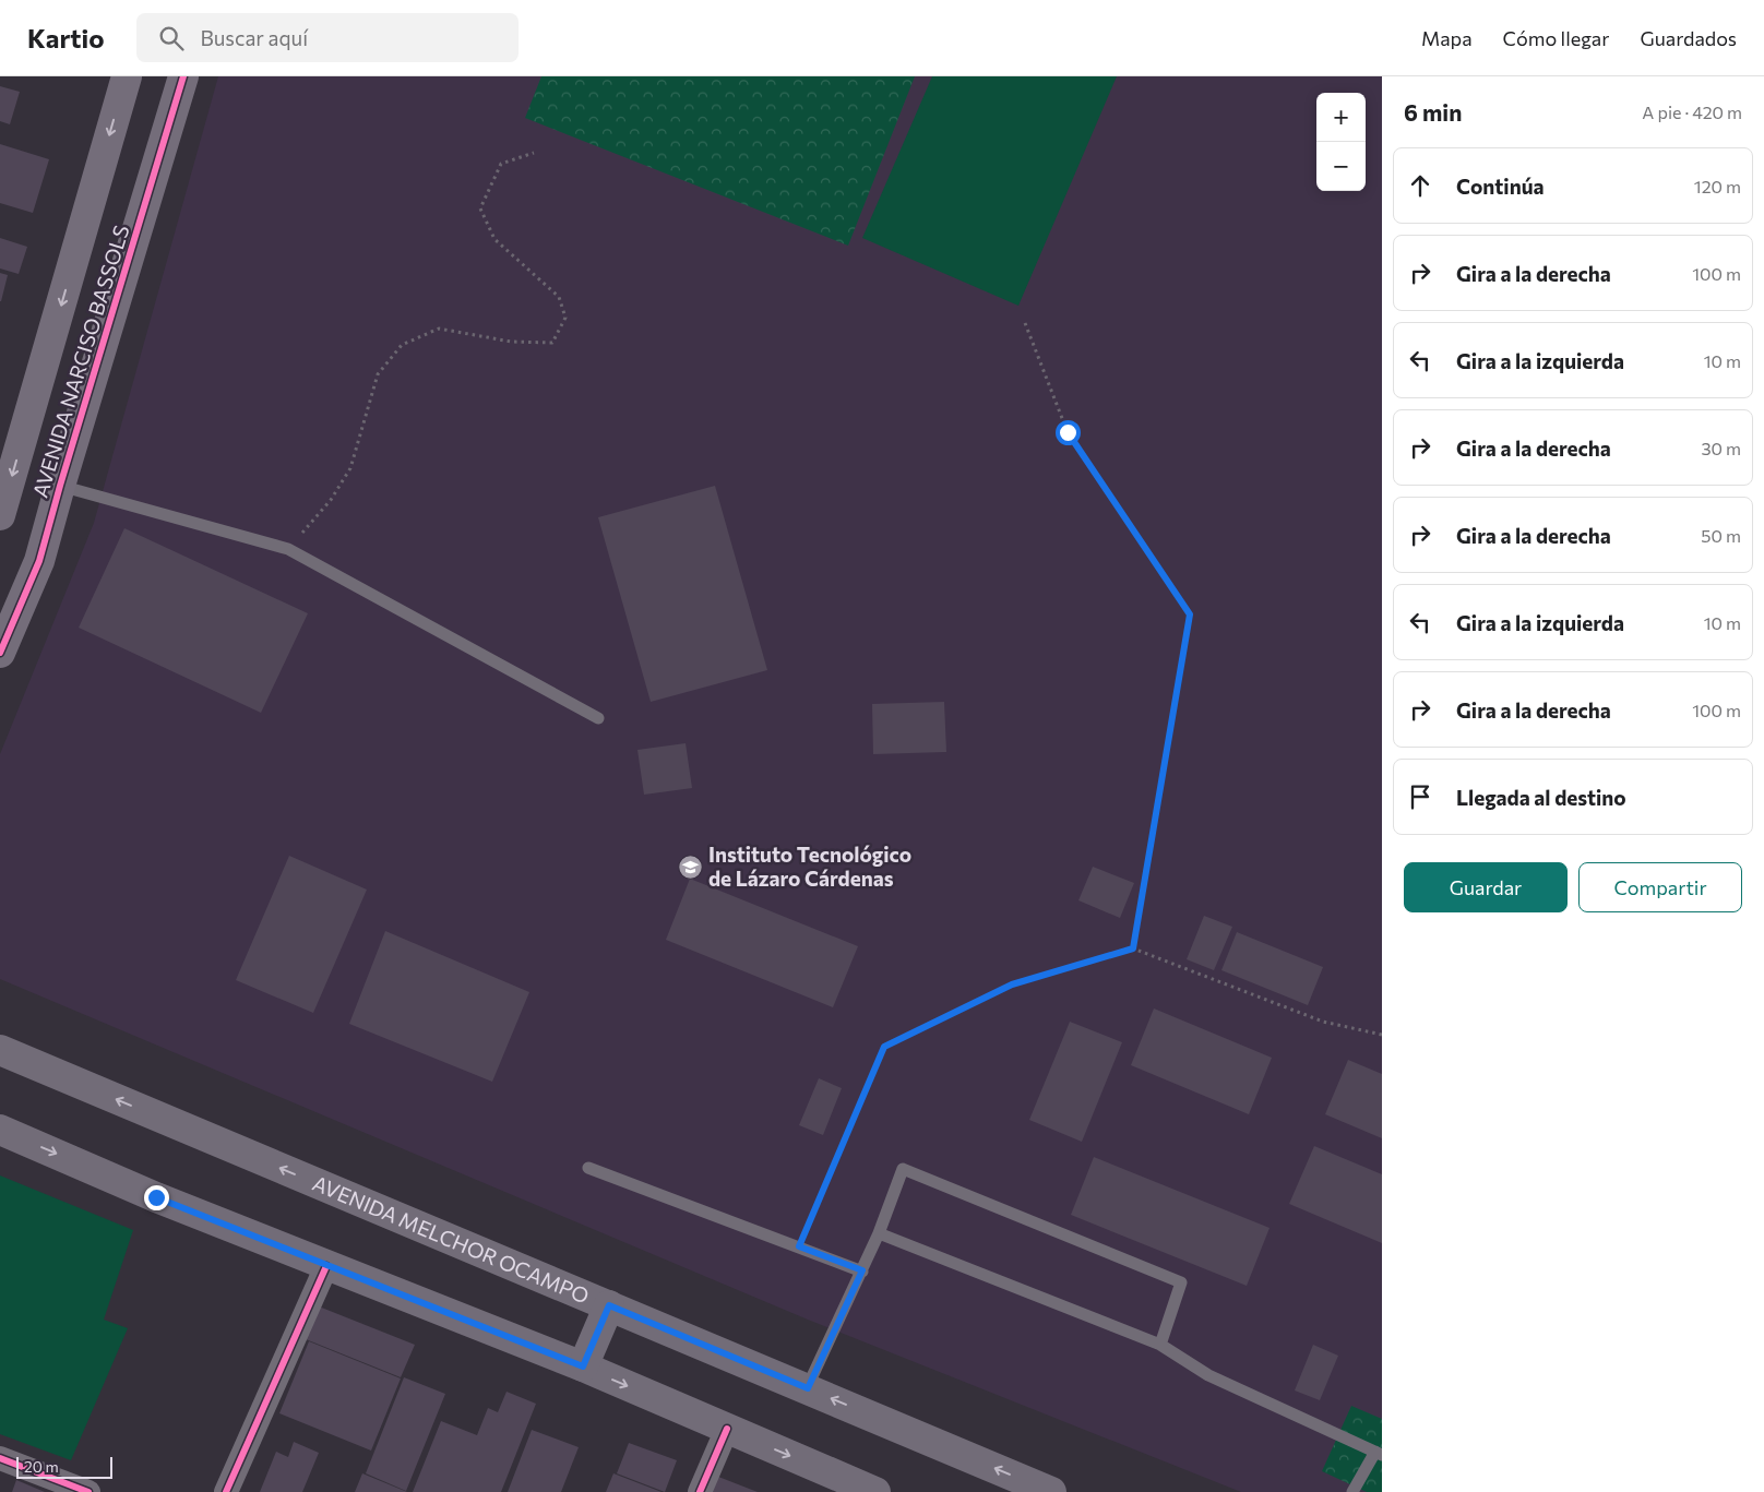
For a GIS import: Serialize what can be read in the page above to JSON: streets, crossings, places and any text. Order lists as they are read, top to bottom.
{
  "streets": {
    "main road": ["AVENIDA MELCHOR OCAMPO"],
    "street": ["AVENIDA NARCISO BASSOLS"]
  },
  "places": {
    "school or university": ["Instituto Tecnológico de Lázaro Cárdenas"]
  },
  "scale_bar": "20 m",
  "page": {
    "header": "Kartio",
    "search": "Buscar aquí",
    "nav": ["Mapa", "Cómo llegar", "Guardados"],
    "heading": ["6 min", "A pie · 420 m"],
    "map_buttons": ["+", "−"],
    "list": [
      ["Continúa", "120 m"],
      ["Gira a la derecha", "100 m"],
      ["Gira a la izquierda", "10 m"],
      ["Gira a la derecha", "30 m"],
      ["Gira a la derecha", "50 m"],
      ["Gira a la izquierda", "10 m"],
      ["Gira a la derecha", "100 m"],
      "Llegada al destino"
    ],
    "buttons": ["Guardar", "Compartir"],
    "scale": "20 m"
  }
}
